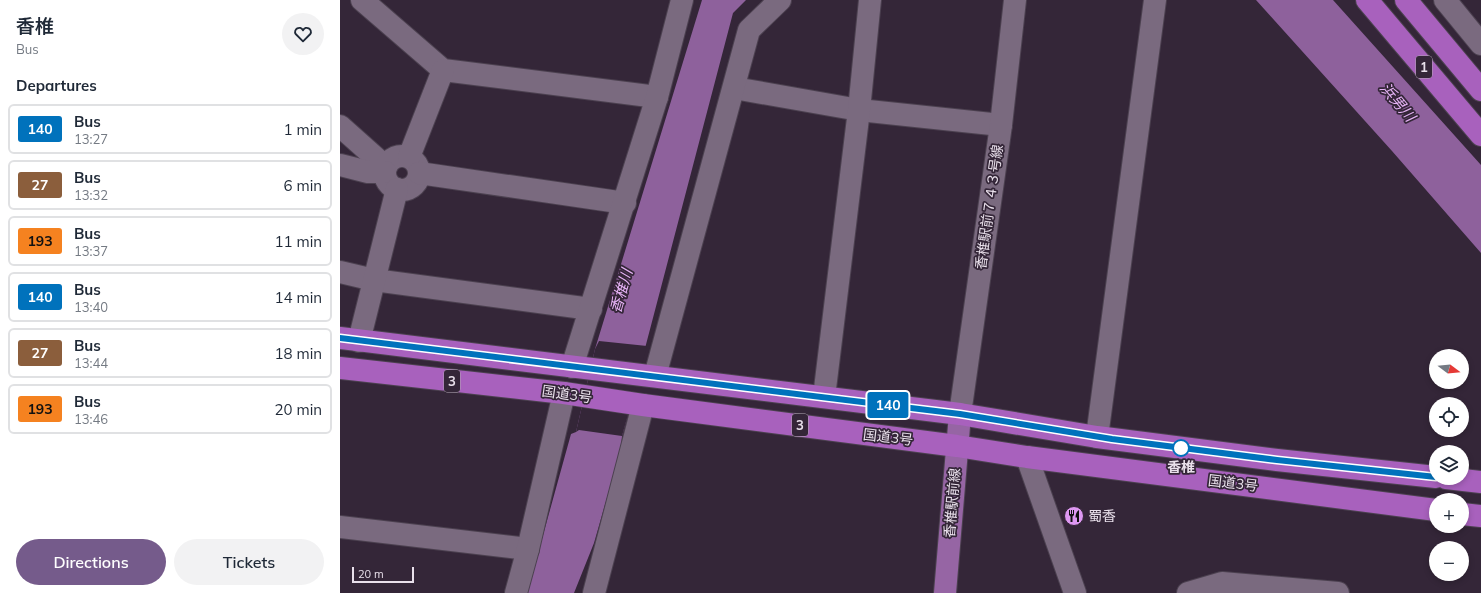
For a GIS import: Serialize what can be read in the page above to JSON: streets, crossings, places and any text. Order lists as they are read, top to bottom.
{
  "streets": {
    "highway": ["1", "3", "国道3号"],
    "main road": ["香椎駅前線"],
    "street": ["香椎駅前７４３号線"]
  },
  "crossings": [
    ["香椎駅前７４３号線", "国道3号"],
    ["香椎駅前７４３号線", "香椎駅前線"],
    ["国道3号", "香椎駅前線"]
  ],
  "water": ["浜男川", "香椎川"],
  "places": {
    "other": ["香椎"],
    "restaurant": ["蜀香"]
  },
  "lines": ["bus line 140"],
  "scale_bar": "20 m",
  "north": "right",
  "page": {
    "heading": [
      ["香椎", "Bus"],
      "Departures"
    ],
    "on_map": "140",
    "list": [
      {
        "mark": "140",
        "name": "Bus",
        "note": "13:27",
        "value": "1 min"
      },
      {
        "mark": "27",
        "name": "Bus",
        "note": "13:32",
        "value": "6 min"
      },
      {
        "mark": "193",
        "name": "Bus",
        "note": "13:37",
        "value": "11 min"
      },
      {
        "mark": "140",
        "name": "Bus",
        "note": "13:40",
        "value": "14 min"
      },
      {
        "mark": "27",
        "name": "Bus",
        "note": "13:44",
        "value": "18 min"
      },
      {
        "mark": "193",
        "name": "Bus",
        "note": "13:46",
        "value": "20 min"
      }
    ],
    "map_buttons": ["+", "−"],
    "buttons": ["Directions", "Tickets"],
    "scale": "20 m"
  }
}
